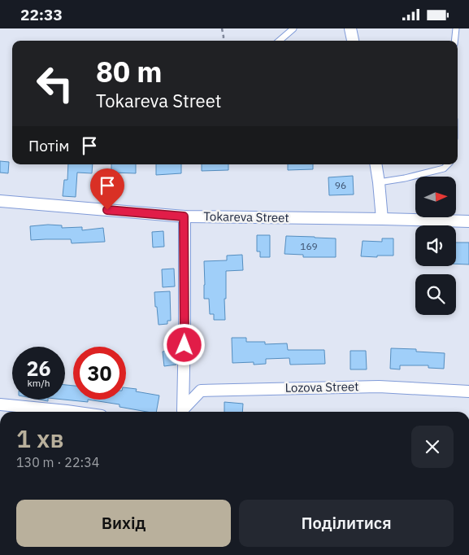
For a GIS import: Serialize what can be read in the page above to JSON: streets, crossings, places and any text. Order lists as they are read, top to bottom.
{
  "streets": {
    "street": ["Tokareva Street", "Lozova Street"]
  },
  "house_numbers": ["96", "169"],
  "north": "right",
  "page": {
    "status": "22:33",
    "turn": ["80 m", "Tokareva Street"],
    "then": "Потім",
    "speed": "26 km/h",
    "limit": "30",
    "heading": ["1 хв", "130 m · 22:34"],
    "buttons": ["Вихід", "Поділитися"]
  }
}
